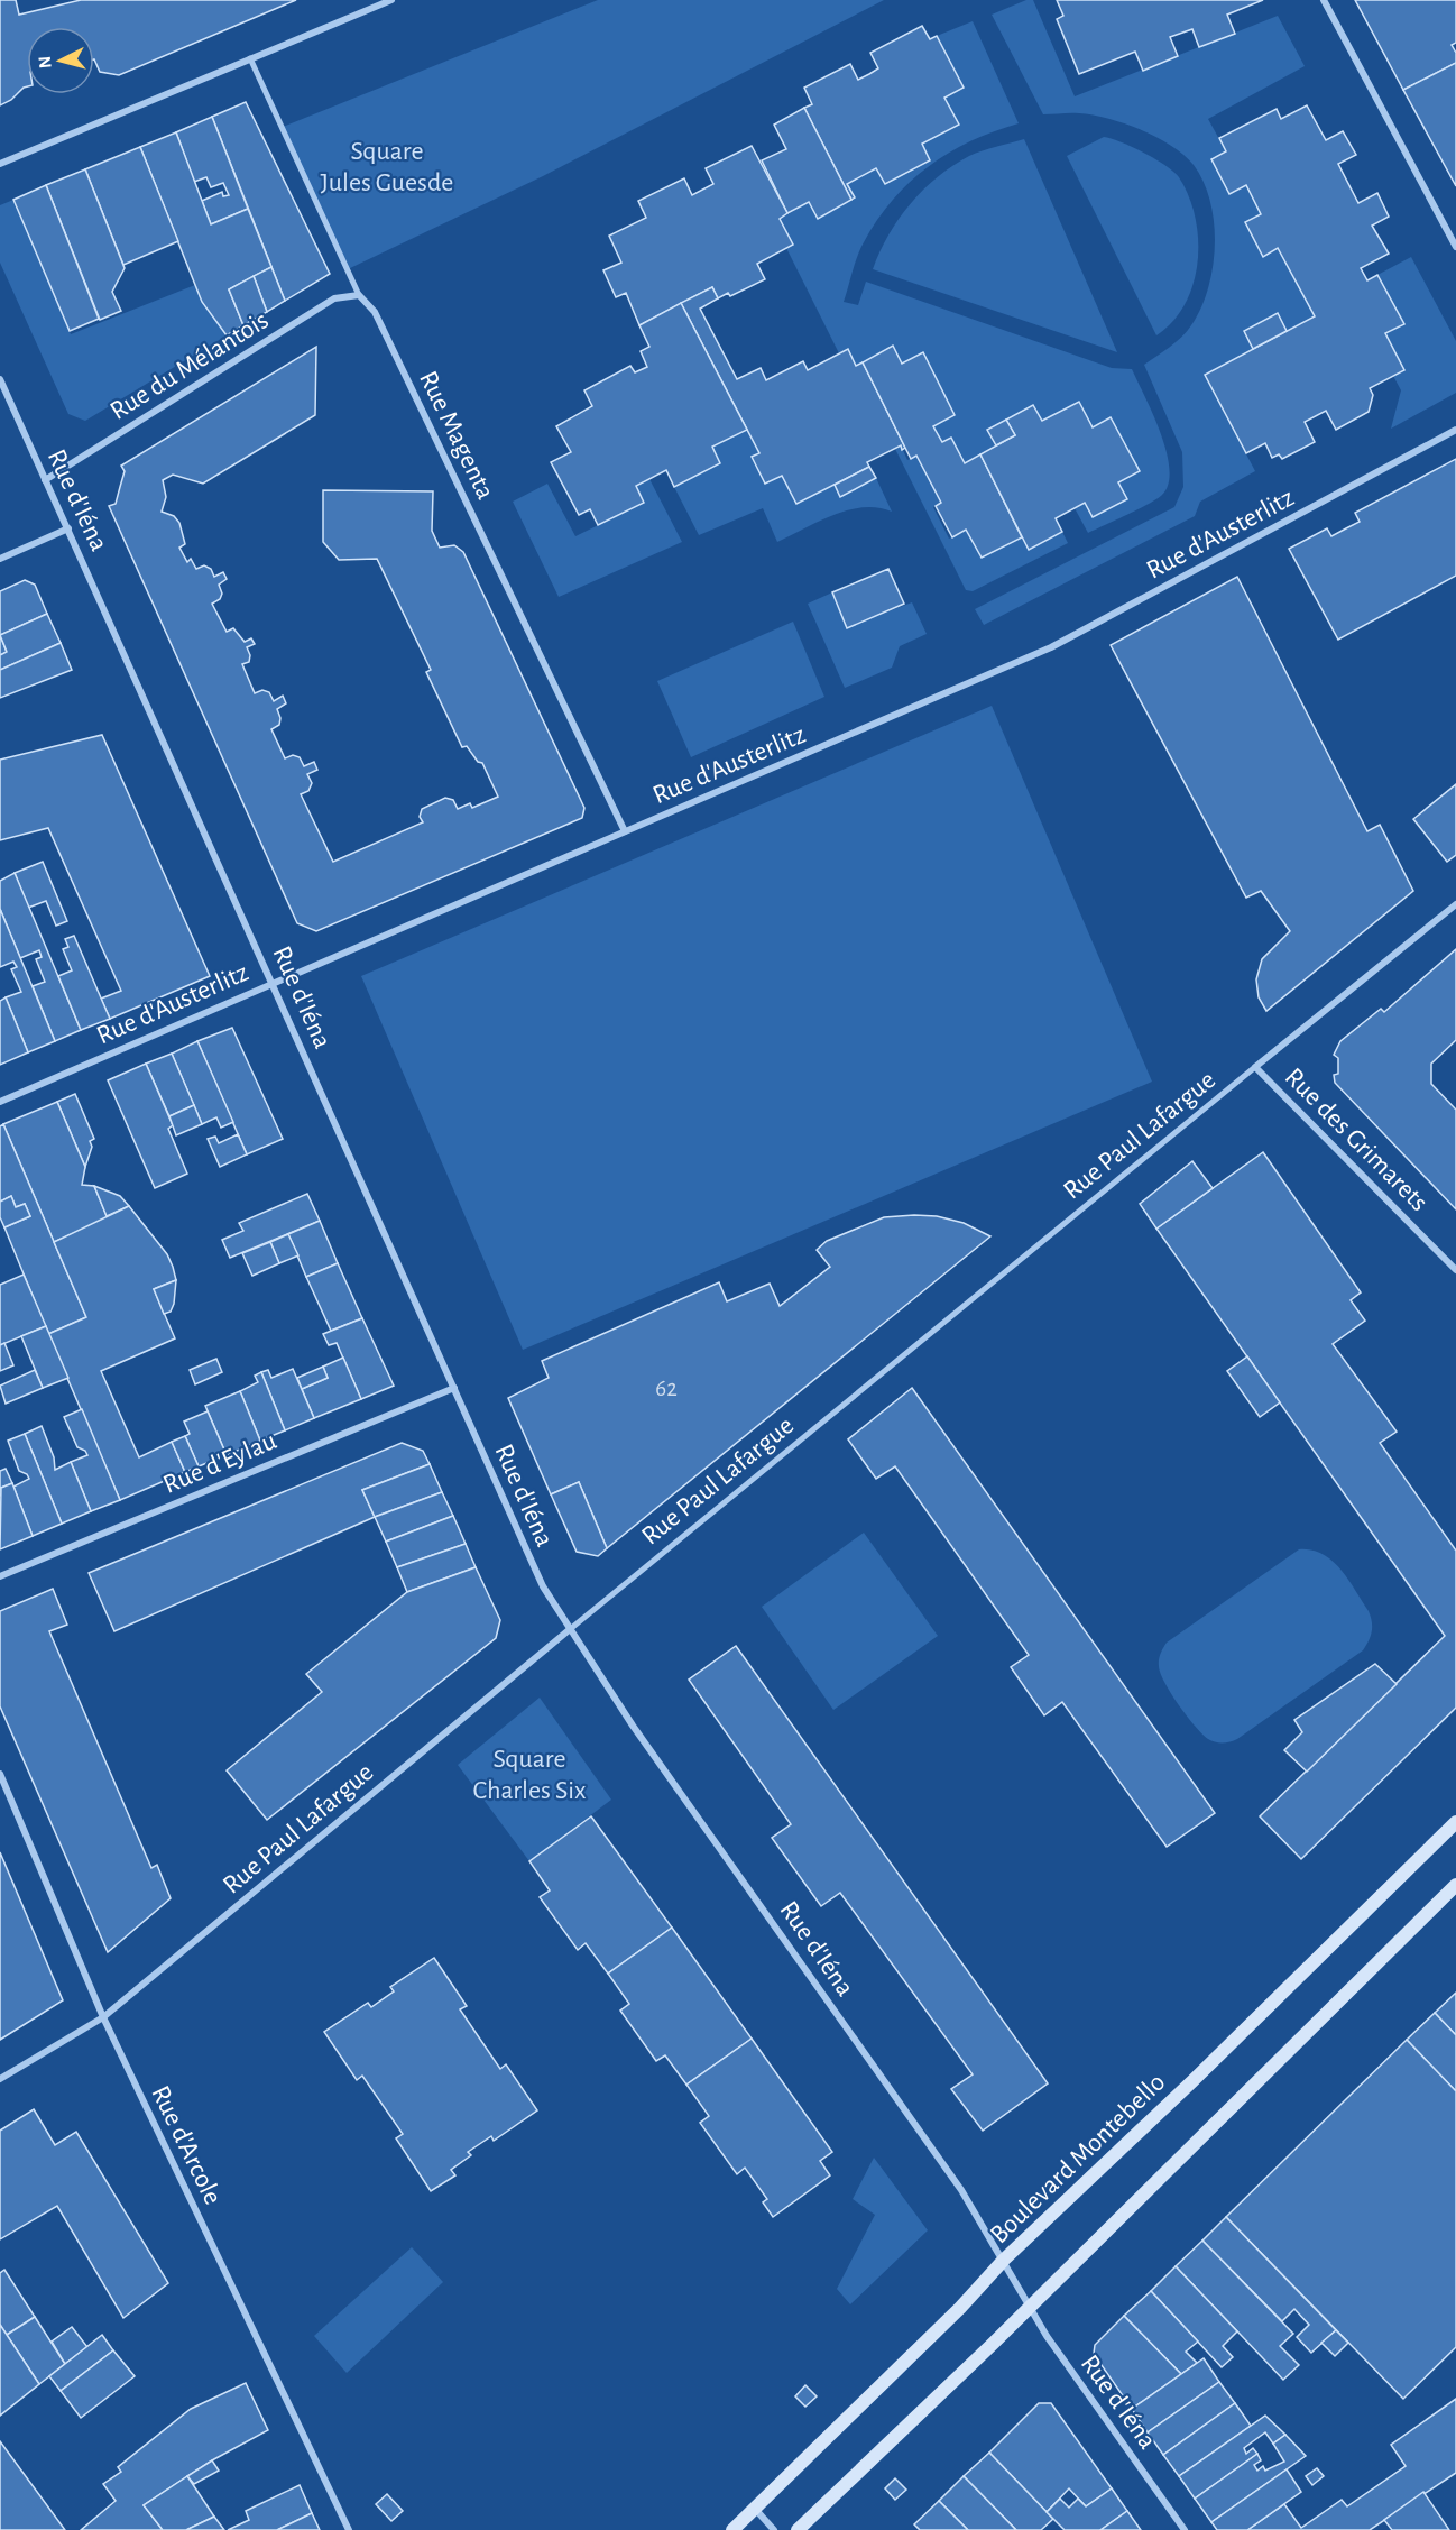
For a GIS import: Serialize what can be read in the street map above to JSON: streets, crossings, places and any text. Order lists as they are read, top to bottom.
{
  "streets": {
    "main road": ["Boulevard Montebello"],
    "street": [
      "Rue du Mélantois",
      "Rue Magenta",
      "Rue d'Iéna",
      "Rue d'Austerlitz",
      "Rue Paul Lafargue",
      "Rue des Grimarets",
      "Rue d'Eylau",
      "Rue d'Arcole"
    ]
  },
  "crossings": [
    ["Rue du Mélantois", "Rue Magenta"],
    ["Rue du Mélantois", "Rue d'Iéna"],
    ["Rue Magenta", "Rue d'Austerlitz"],
    ["Rue d'Iéna", "Rue d'Austerlitz"],
    ["Rue d'Iéna", "Rue Paul Lafargue"],
    ["Rue d'Iéna", "Rue d'Eylau"],
    ["Rue d'Iéna", "Boulevard Montebello"],
    ["Rue Paul Lafargue", "Rue des Grimarets"],
    ["Rue Paul Lafargue", "Rue d'Arcole"]
  ],
  "parks": ["Square Jules Guesde", "Square Charles Six"],
  "house_numbers": ["62"],
  "north": "left"
}
